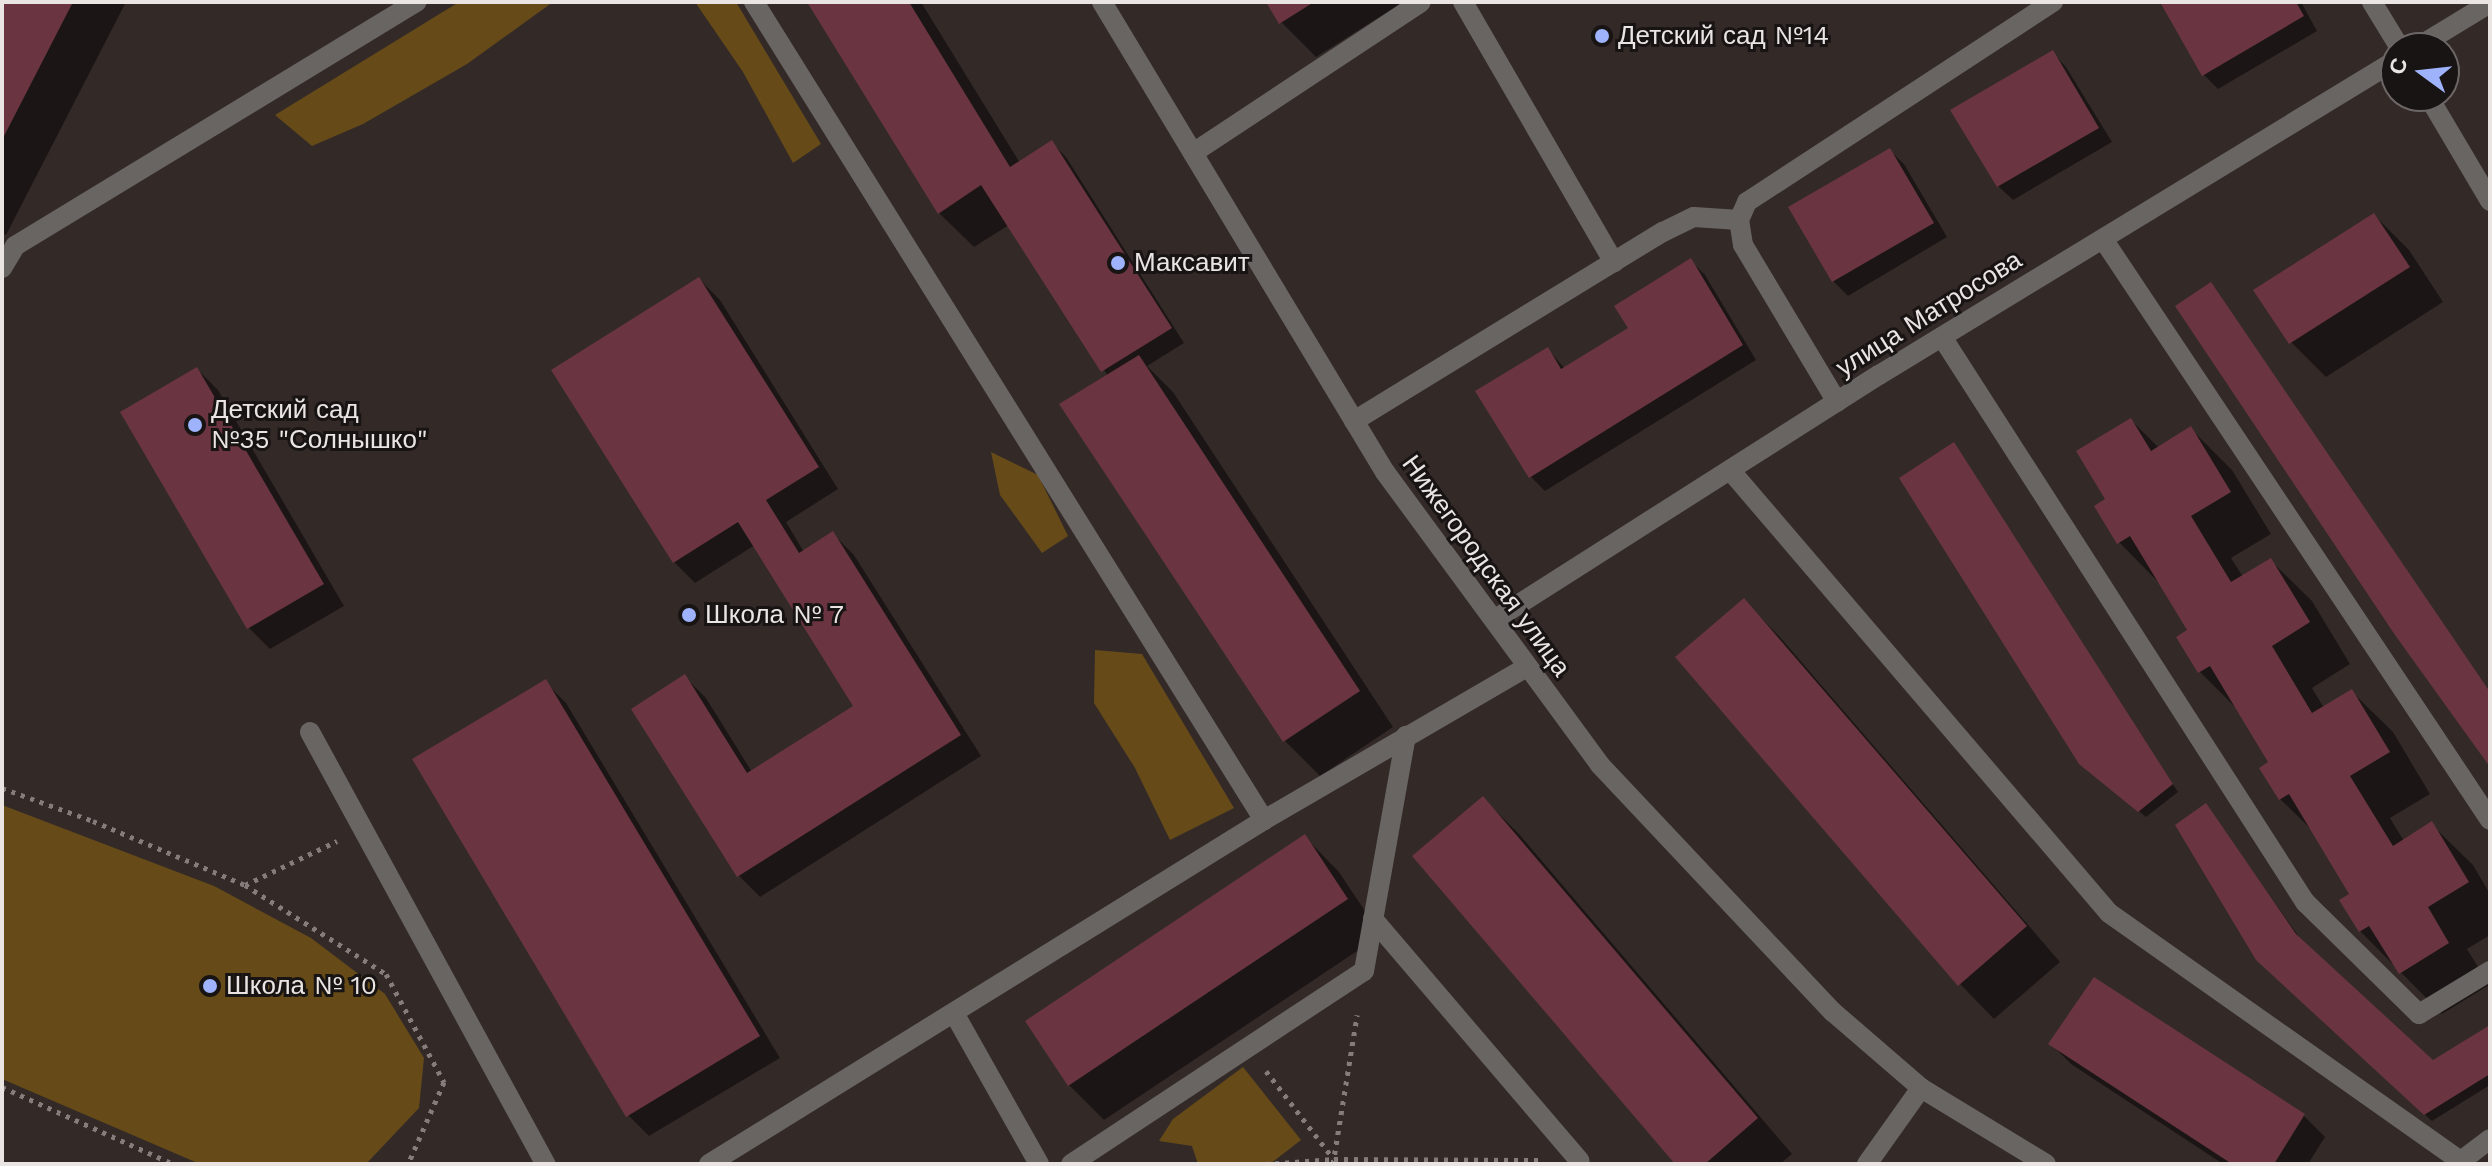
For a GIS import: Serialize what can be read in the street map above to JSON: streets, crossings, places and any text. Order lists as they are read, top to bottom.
{
  "streets": {
    "street": ["улица Матросова", "Нижегородская улица"]
  },
  "crossings": [
    ["улица Матросова", "Нижегородская улица"]
  ],
  "places": [
    "Детский сад №14",
    "Максавит",
    "Детский сад №35 \"Солнышко\"",
    "Школа № 7",
    "Школа № 10"
  ],
  "north": "left"
}
